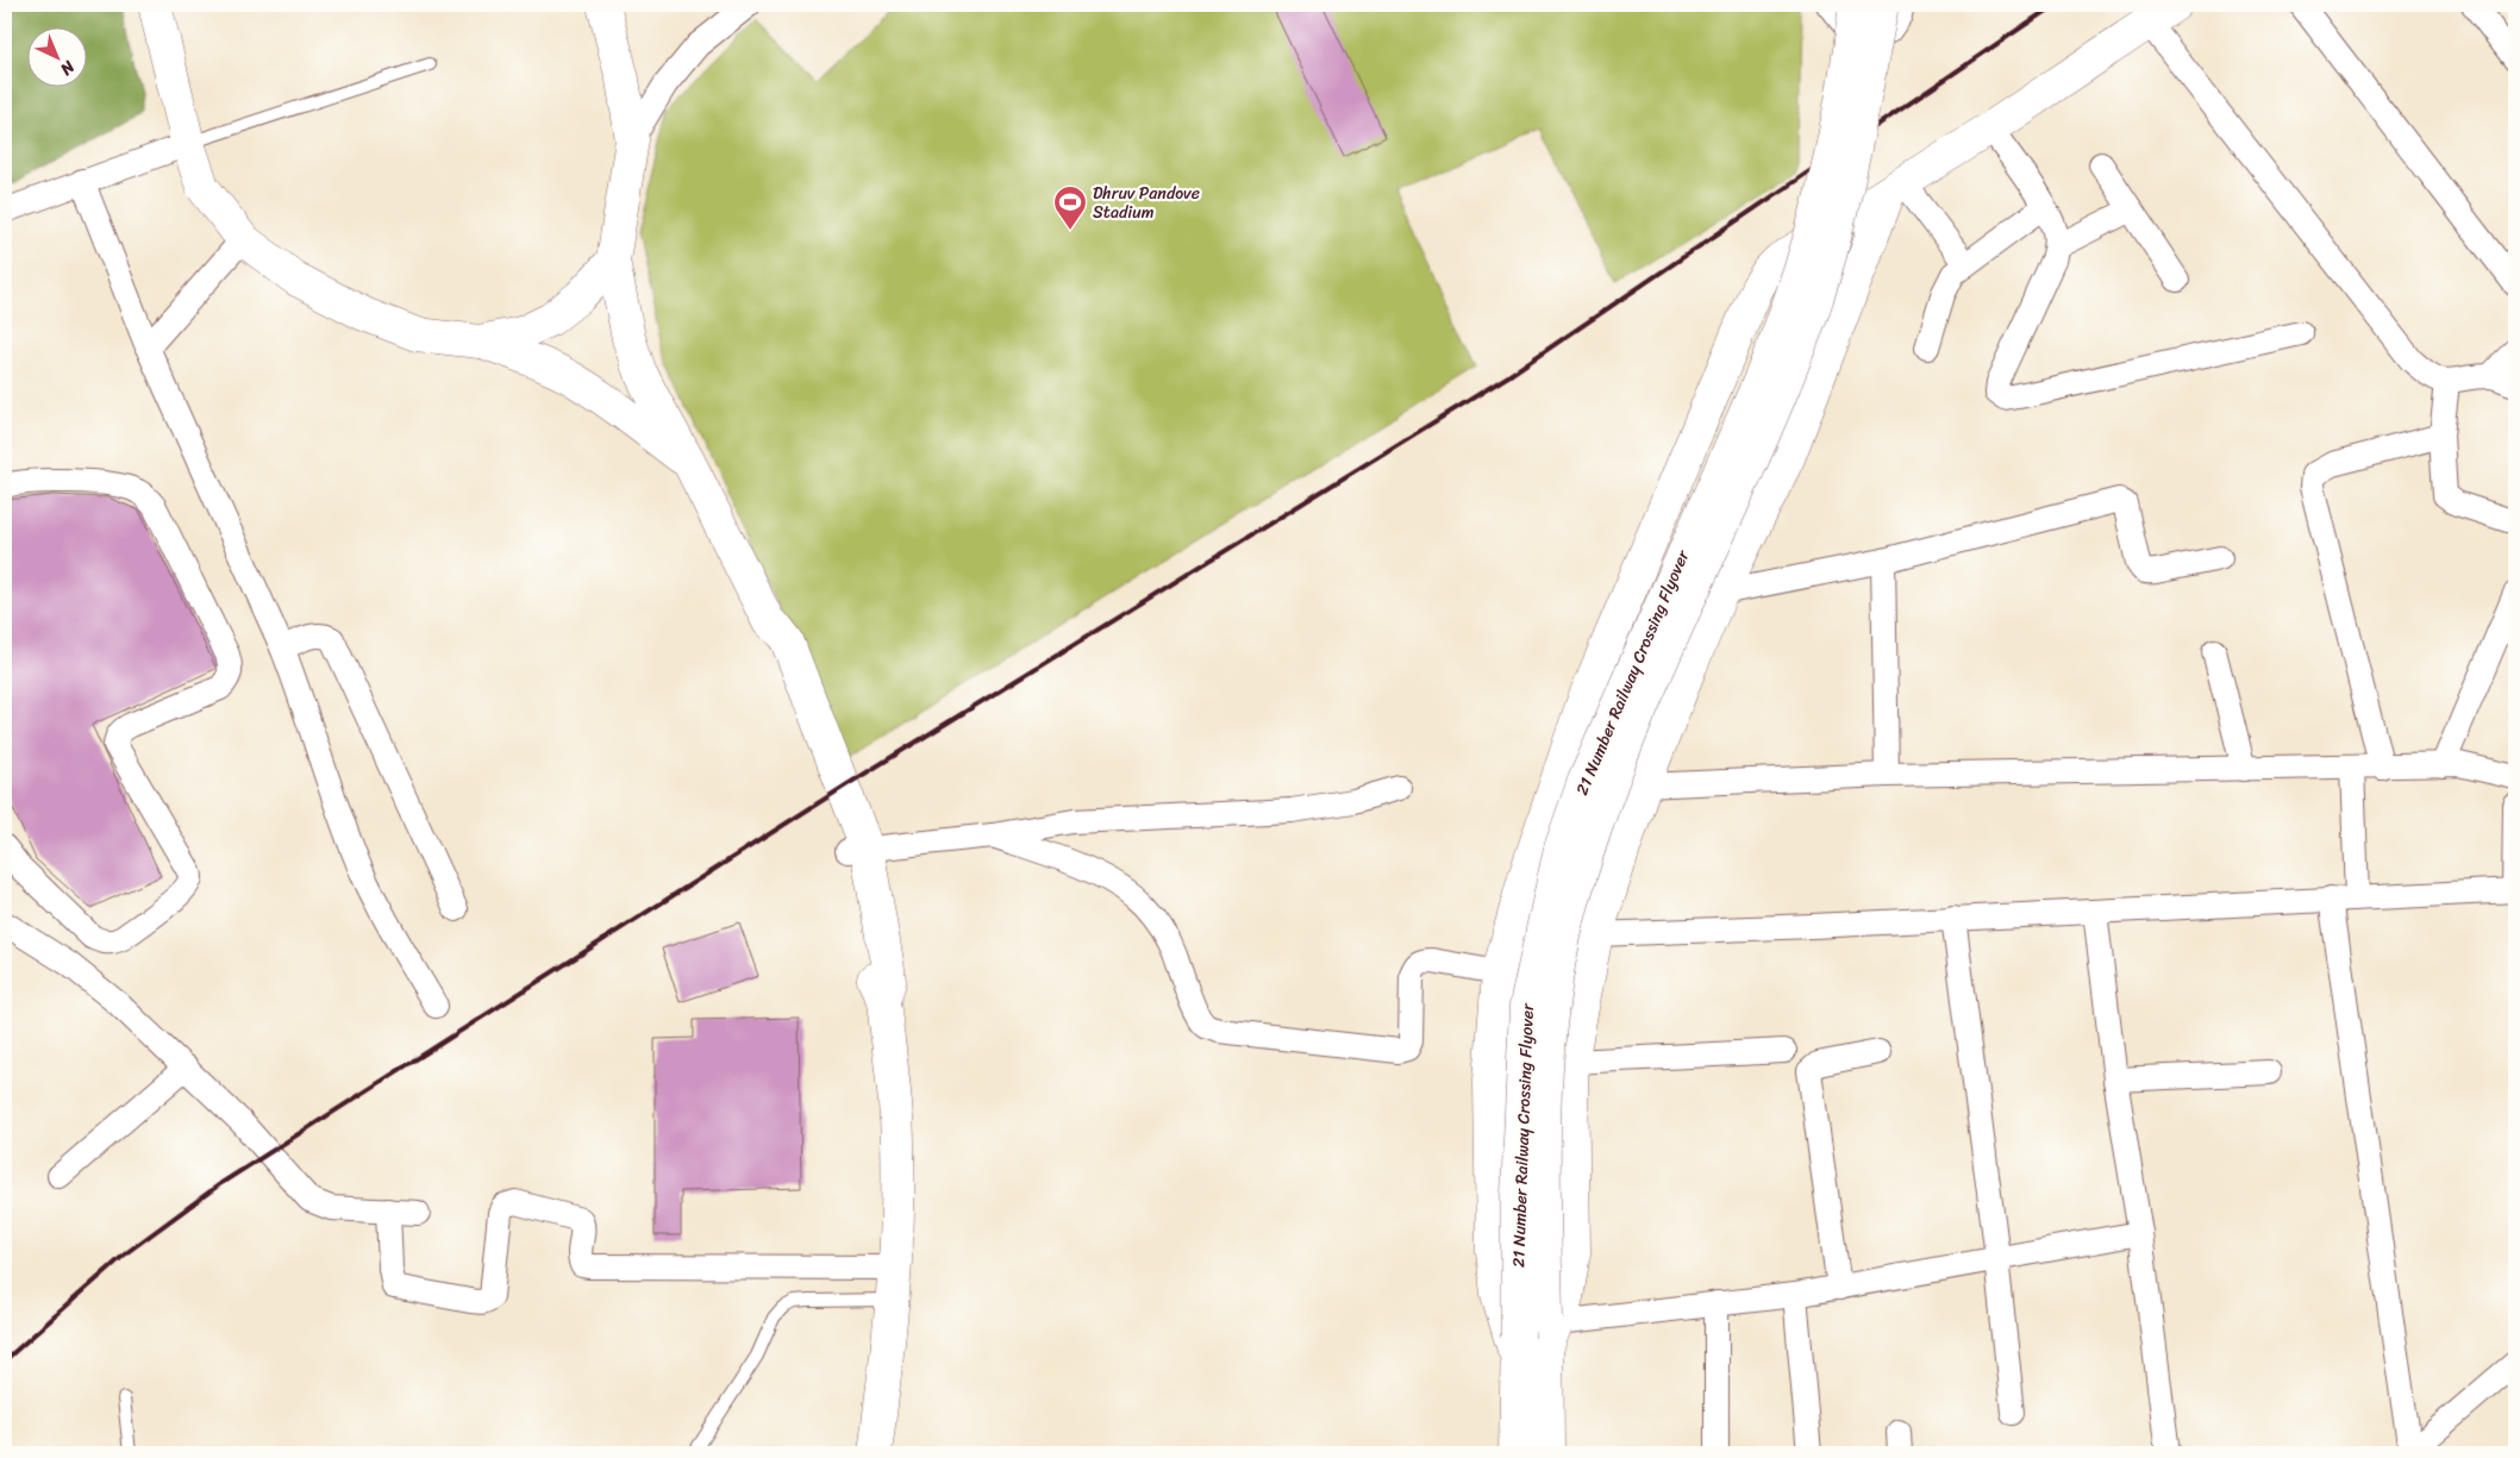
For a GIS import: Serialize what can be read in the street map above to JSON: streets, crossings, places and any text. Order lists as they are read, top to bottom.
{
  "streets": {
    "street": ["21 Number Railway Crossing Flyover"]
  },
  "places": {
    "sports": ["Dhruv Pandove Stadium"]
  },
  "north": "bottom right"
}
